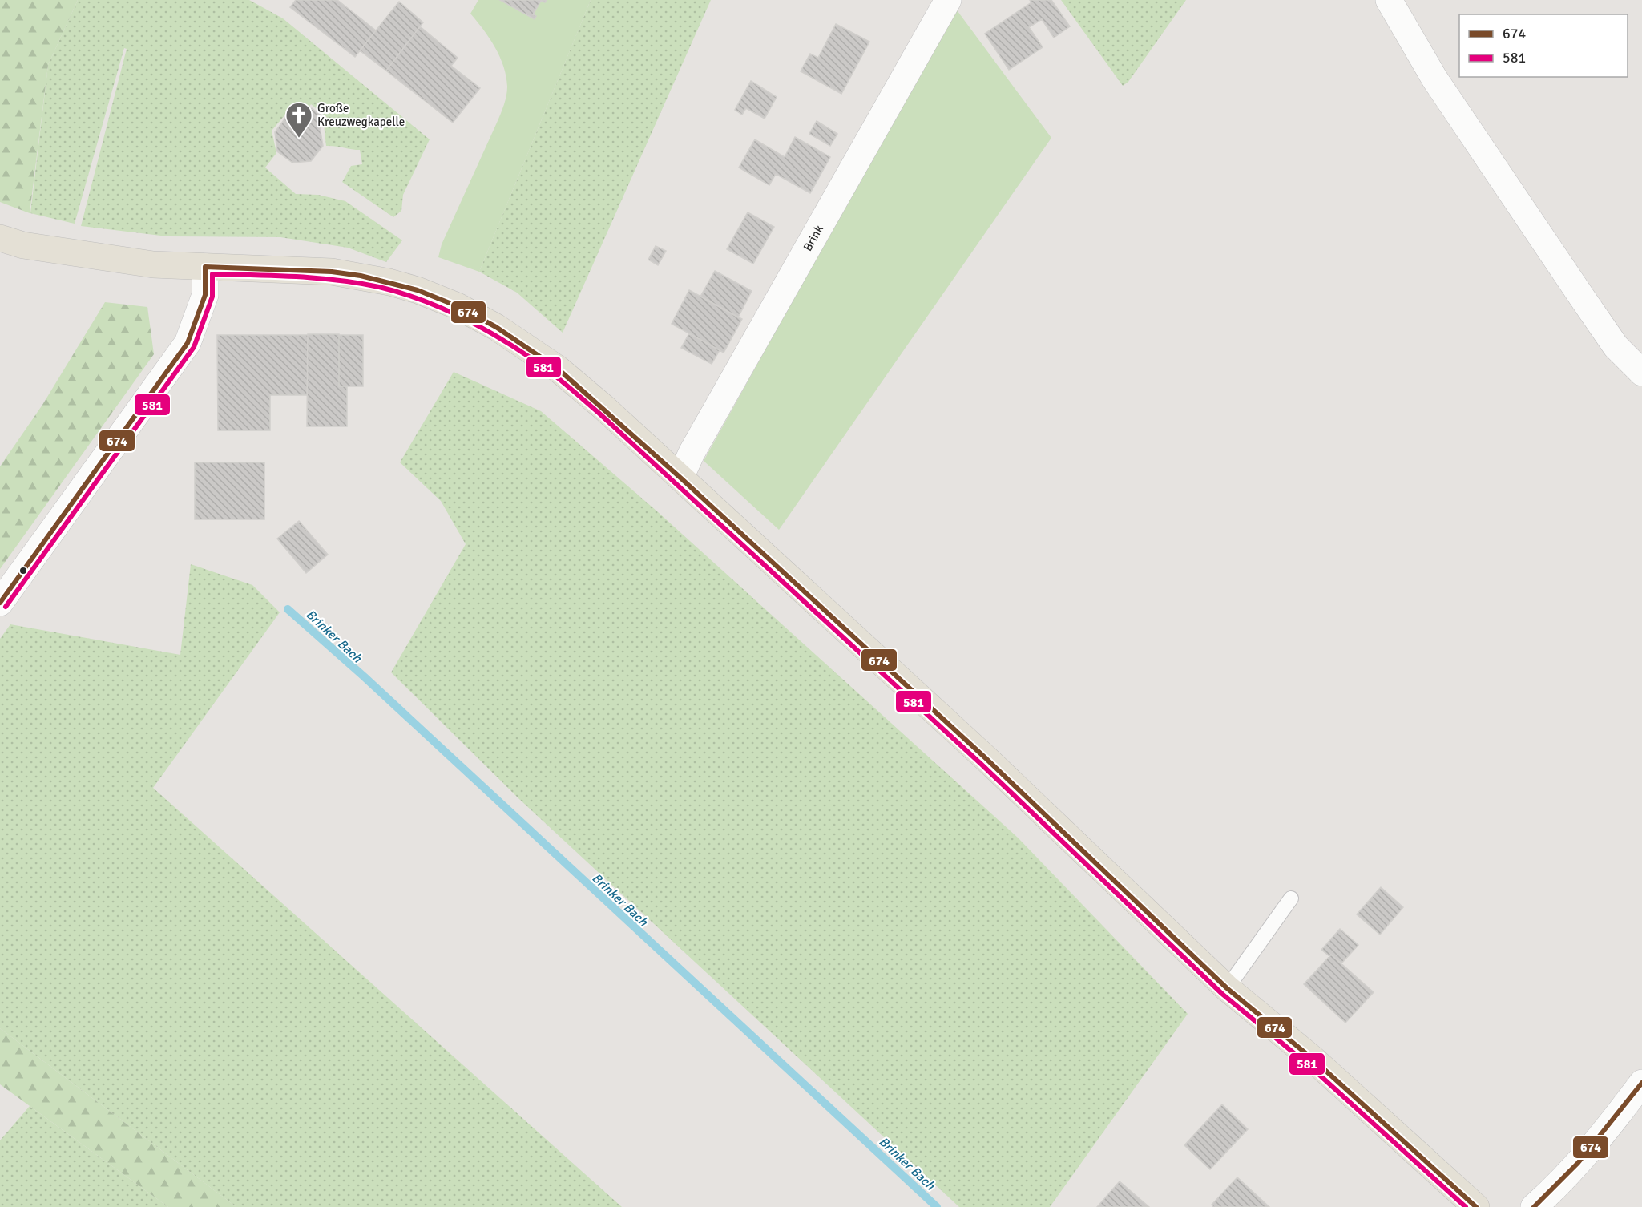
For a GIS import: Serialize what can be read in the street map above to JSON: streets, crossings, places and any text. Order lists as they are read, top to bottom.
{
  "streets": {
    "street": ["Brink"]
  },
  "water": ["Brinker Bach"],
  "places": {
    "church": ["Große Kreuzwegkapelle"]
  },
  "lines": ["transit line 674", "transit line 581"],
  "legend": ["674", "581"]
}
